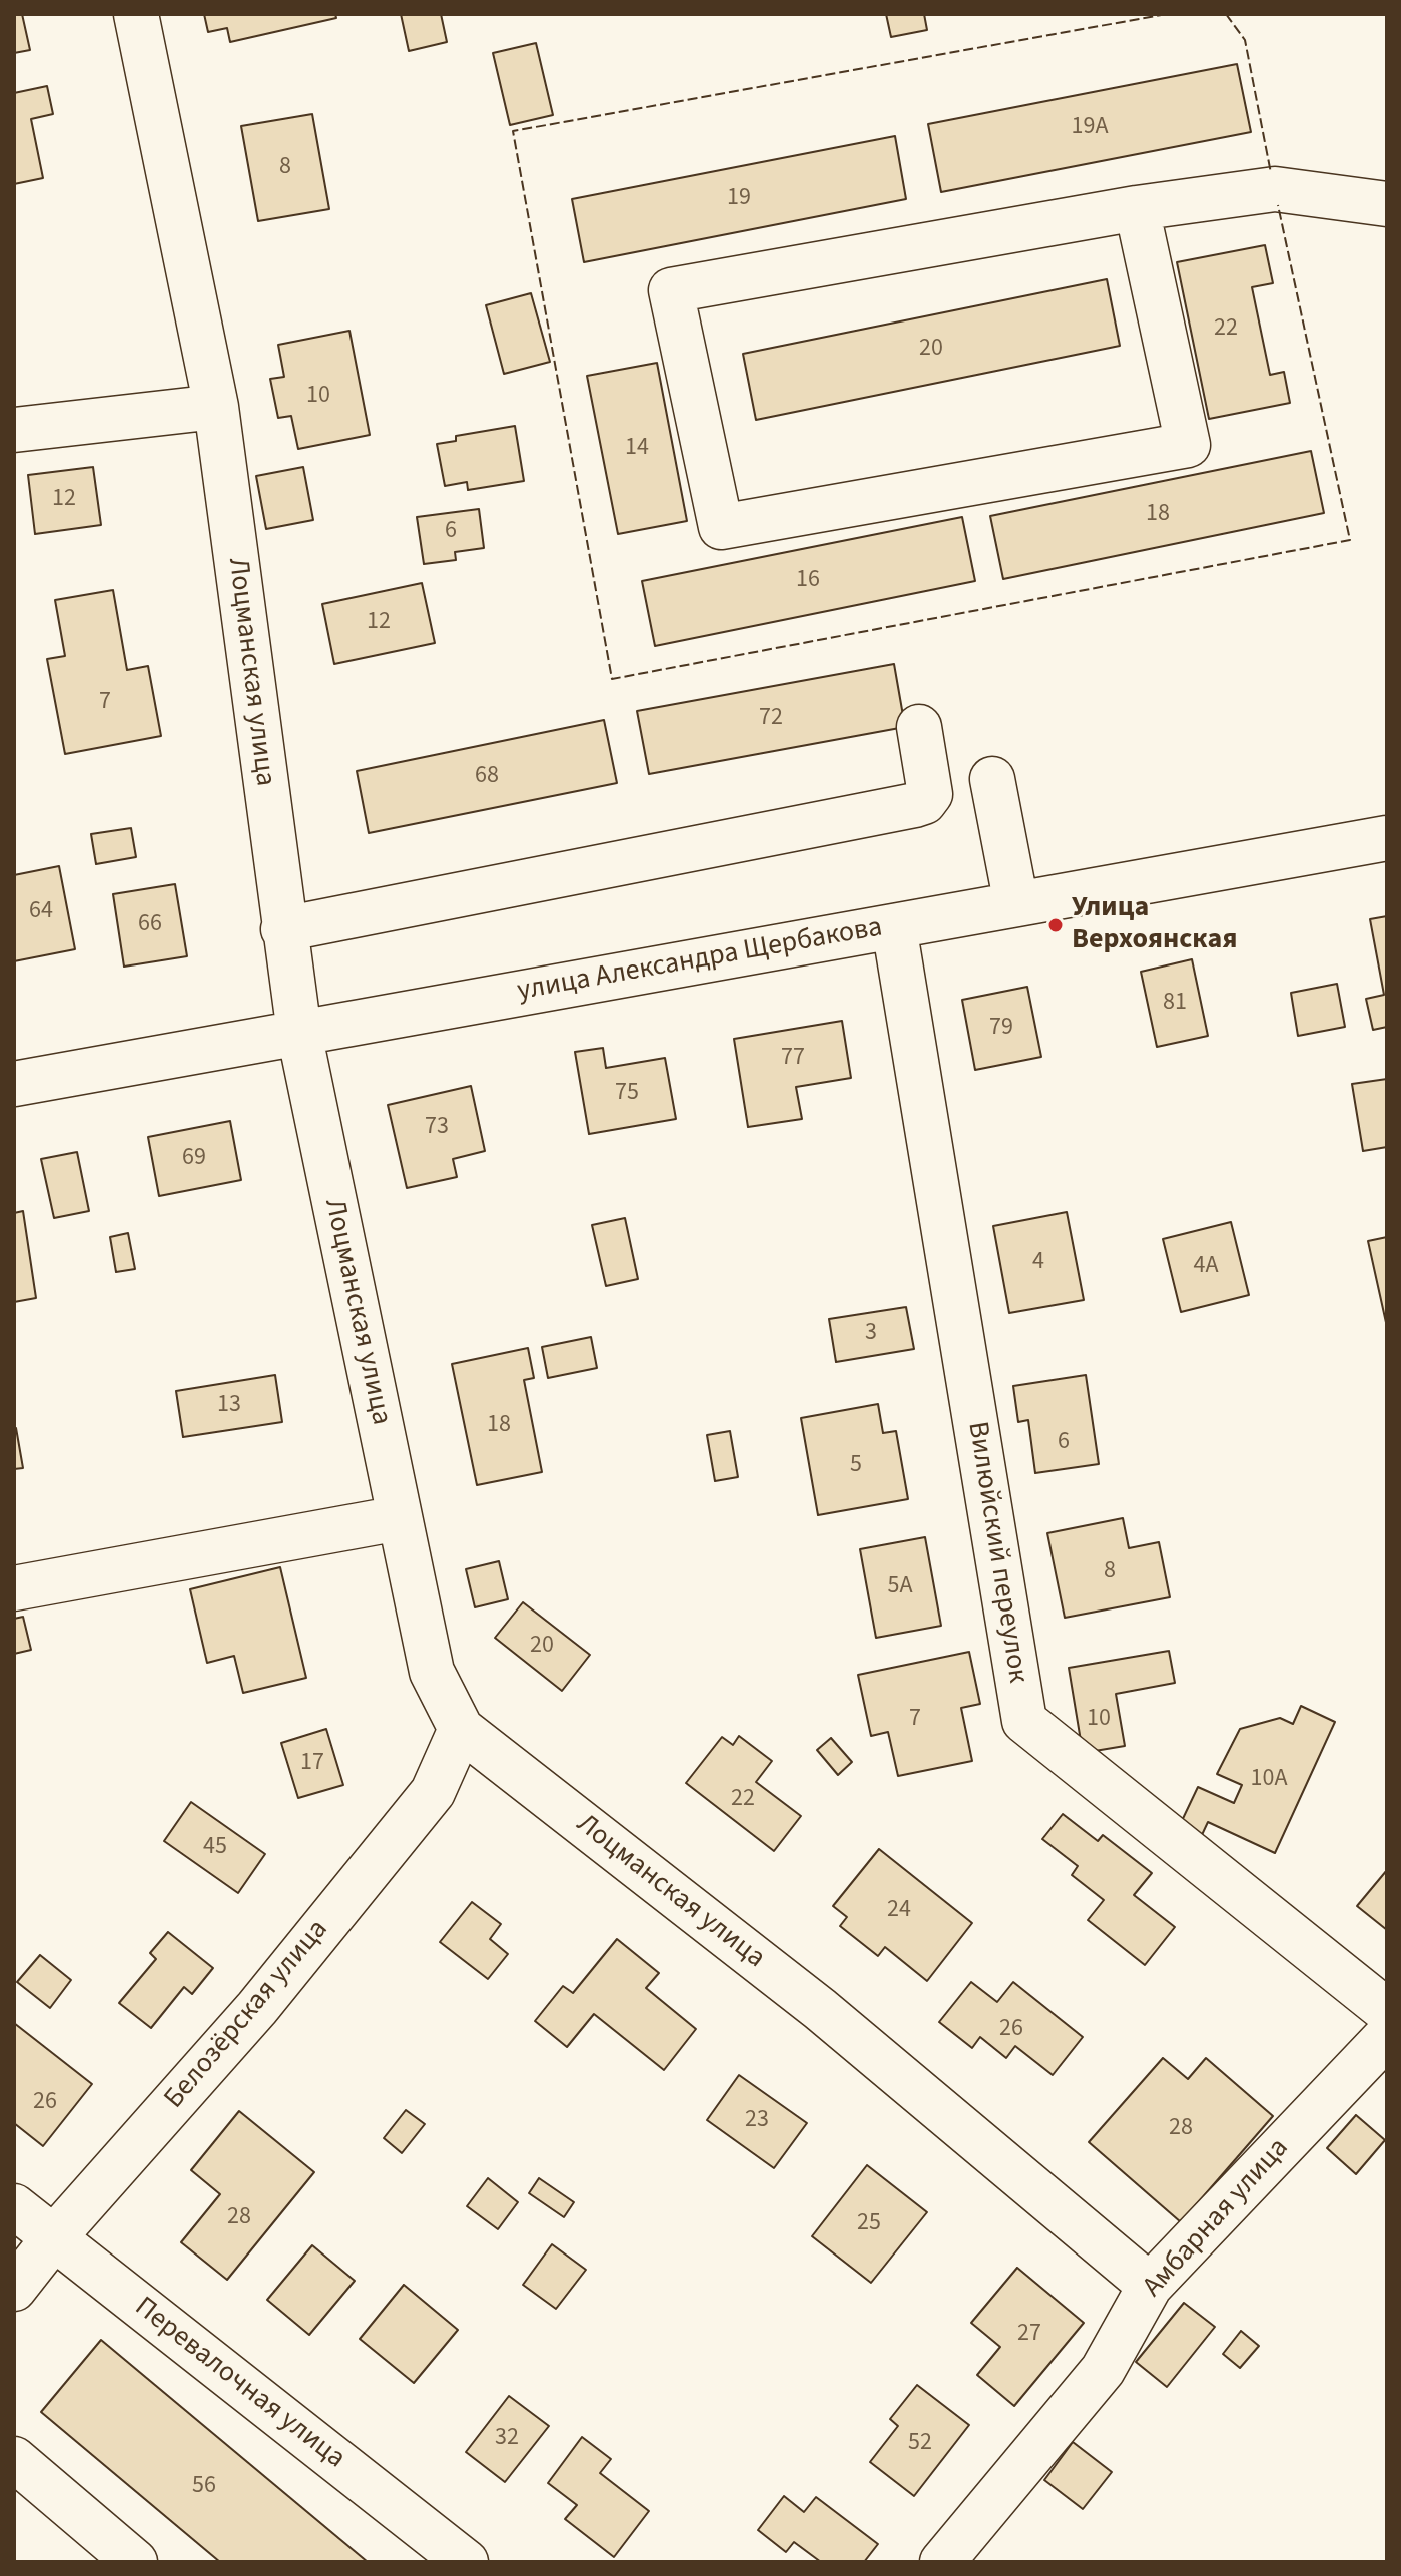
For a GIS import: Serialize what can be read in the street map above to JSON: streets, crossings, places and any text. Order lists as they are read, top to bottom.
{
  "streets": {
    "street": [
      "Лоцманская улица",
      "улица Александра Щербакова",
      "Вилюйский переулок",
      "Белозёрская улица",
      "Амбарная улица",
      "Перевалочная улица"
    ]
  },
  "crossings": [
    ["Лоцманская улица", "улица Александра Щербакова"],
    ["Лоцманская улица", "Белозёрская улица"],
    ["Лоцманская улица", "Амбарная улица"],
    ["улица Александра Щербакова", "Вилюйский переулок"],
    ["Белозёрская улица", "Перевалочная улица"]
  ],
  "places": ["Улица Верхоянская"],
  "house_numbers": [
    "19А",
    "8",
    "19",
    "22",
    "20",
    "10",
    "14",
    "12",
    "18",
    "6",
    "16",
    "12",
    "7",
    "72",
    "68",
    "64",
    "66",
    "81",
    "79",
    "77",
    "75",
    "73",
    "69",
    "4",
    "4А",
    "3",
    "13",
    "18",
    "6",
    "5",
    "8",
    "5А",
    "20",
    "7",
    "10",
    "17",
    "10А",
    "22",
    "45",
    "24",
    "26",
    "26",
    "23",
    "28",
    "28",
    "25",
    "27",
    "32",
    "52",
    "56"
  ]
}
